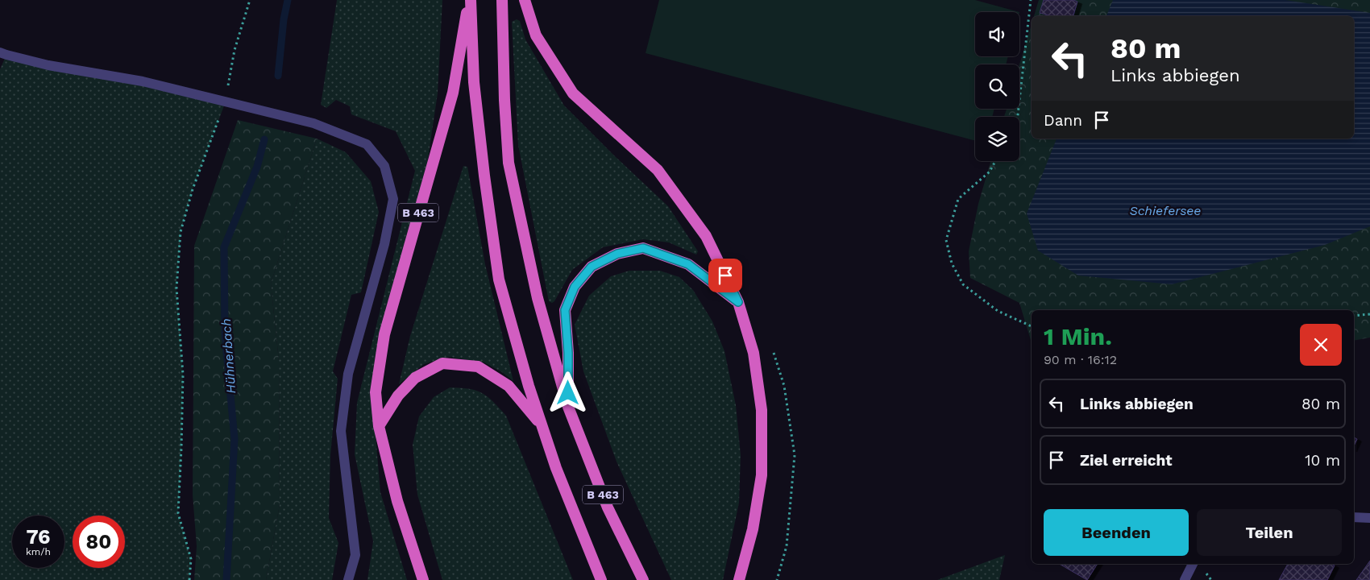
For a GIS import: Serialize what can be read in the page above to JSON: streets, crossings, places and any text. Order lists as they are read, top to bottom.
{
  "streets": {
    "highway": ["B 463"]
  },
  "water": ["Schiefersee", "Hühnerbach"],
  "page": {
    "turn": ["80 m", "Links abbiegen"],
    "then": "Dann",
    "heading": ["1 Min.", "90 m · 16:12"],
    "list": [
      {
        "name": "Links abbiegen",
        "value": "80 m"
      },
      {
        "name": "Ziel erreicht",
        "value": "10 m"
      }
    ],
    "buttons": ["Beenden", "Teilen"],
    "speed": "76 km/h",
    "limit": "80"
  }
}
